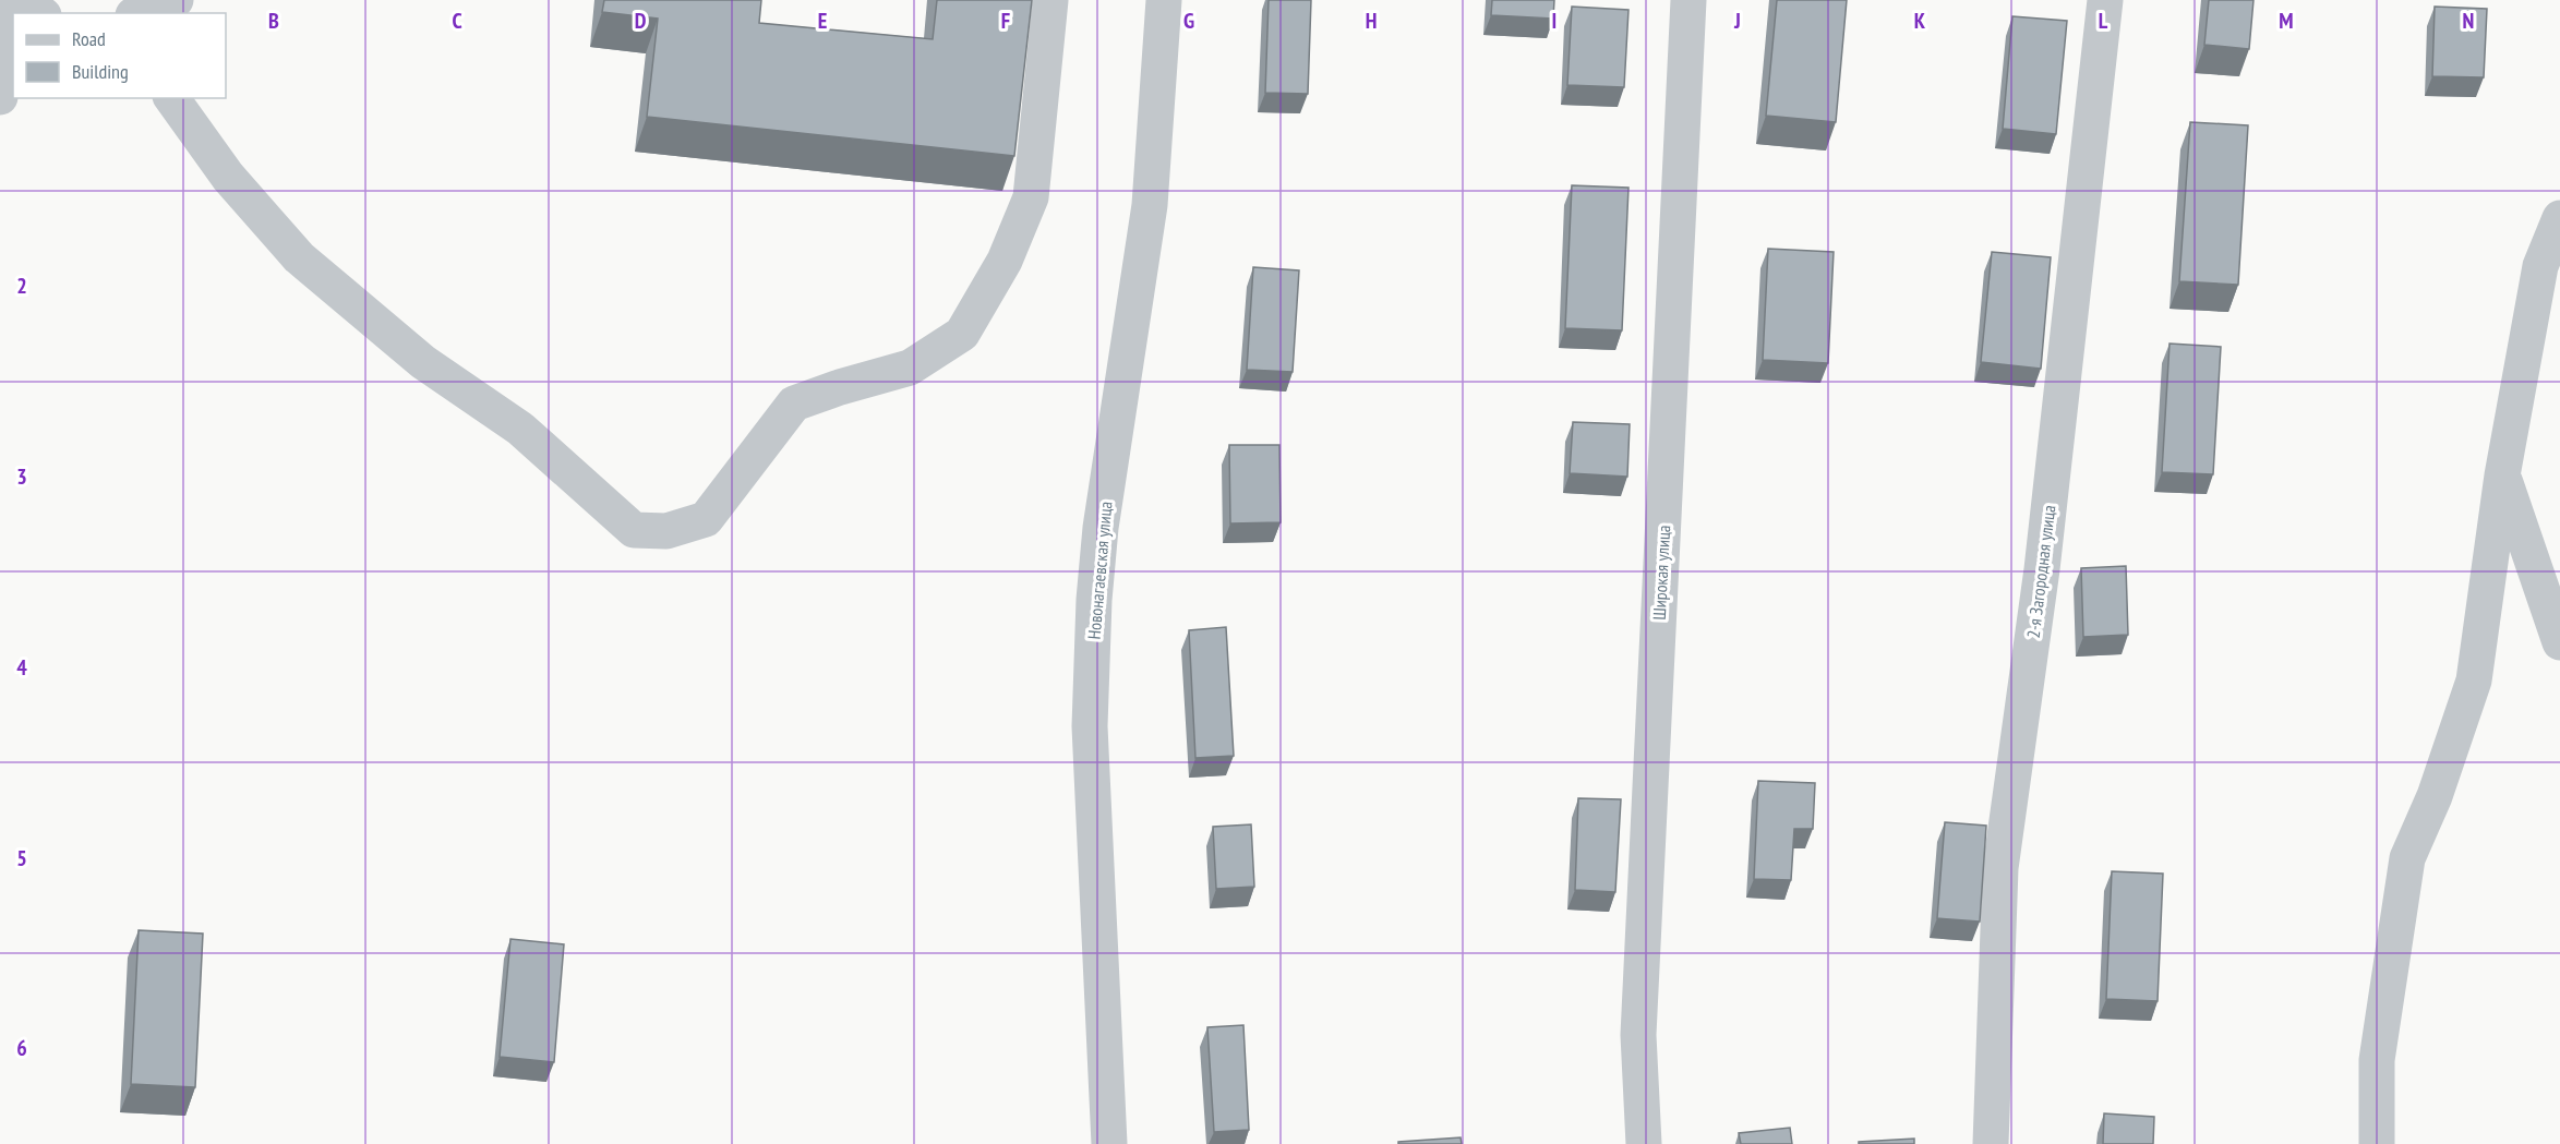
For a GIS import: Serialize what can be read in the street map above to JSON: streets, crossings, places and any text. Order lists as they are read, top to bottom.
{
  "streets": {
    "street": ["Новонагаевская улица", "2-я Загородная улица", "Широкая улица"]
  },
  "legend": ["Road", "Building"],
  "grid": {
    "columns": [
      "B",
      "C",
      "D",
      "E",
      "F",
      "G",
      "H",
      "I",
      "J",
      "K",
      "L",
      "M",
      "N"
    ],
    "rows": [
      "2",
      "3",
      "4",
      "5",
      "6"
    ]
  }
}
